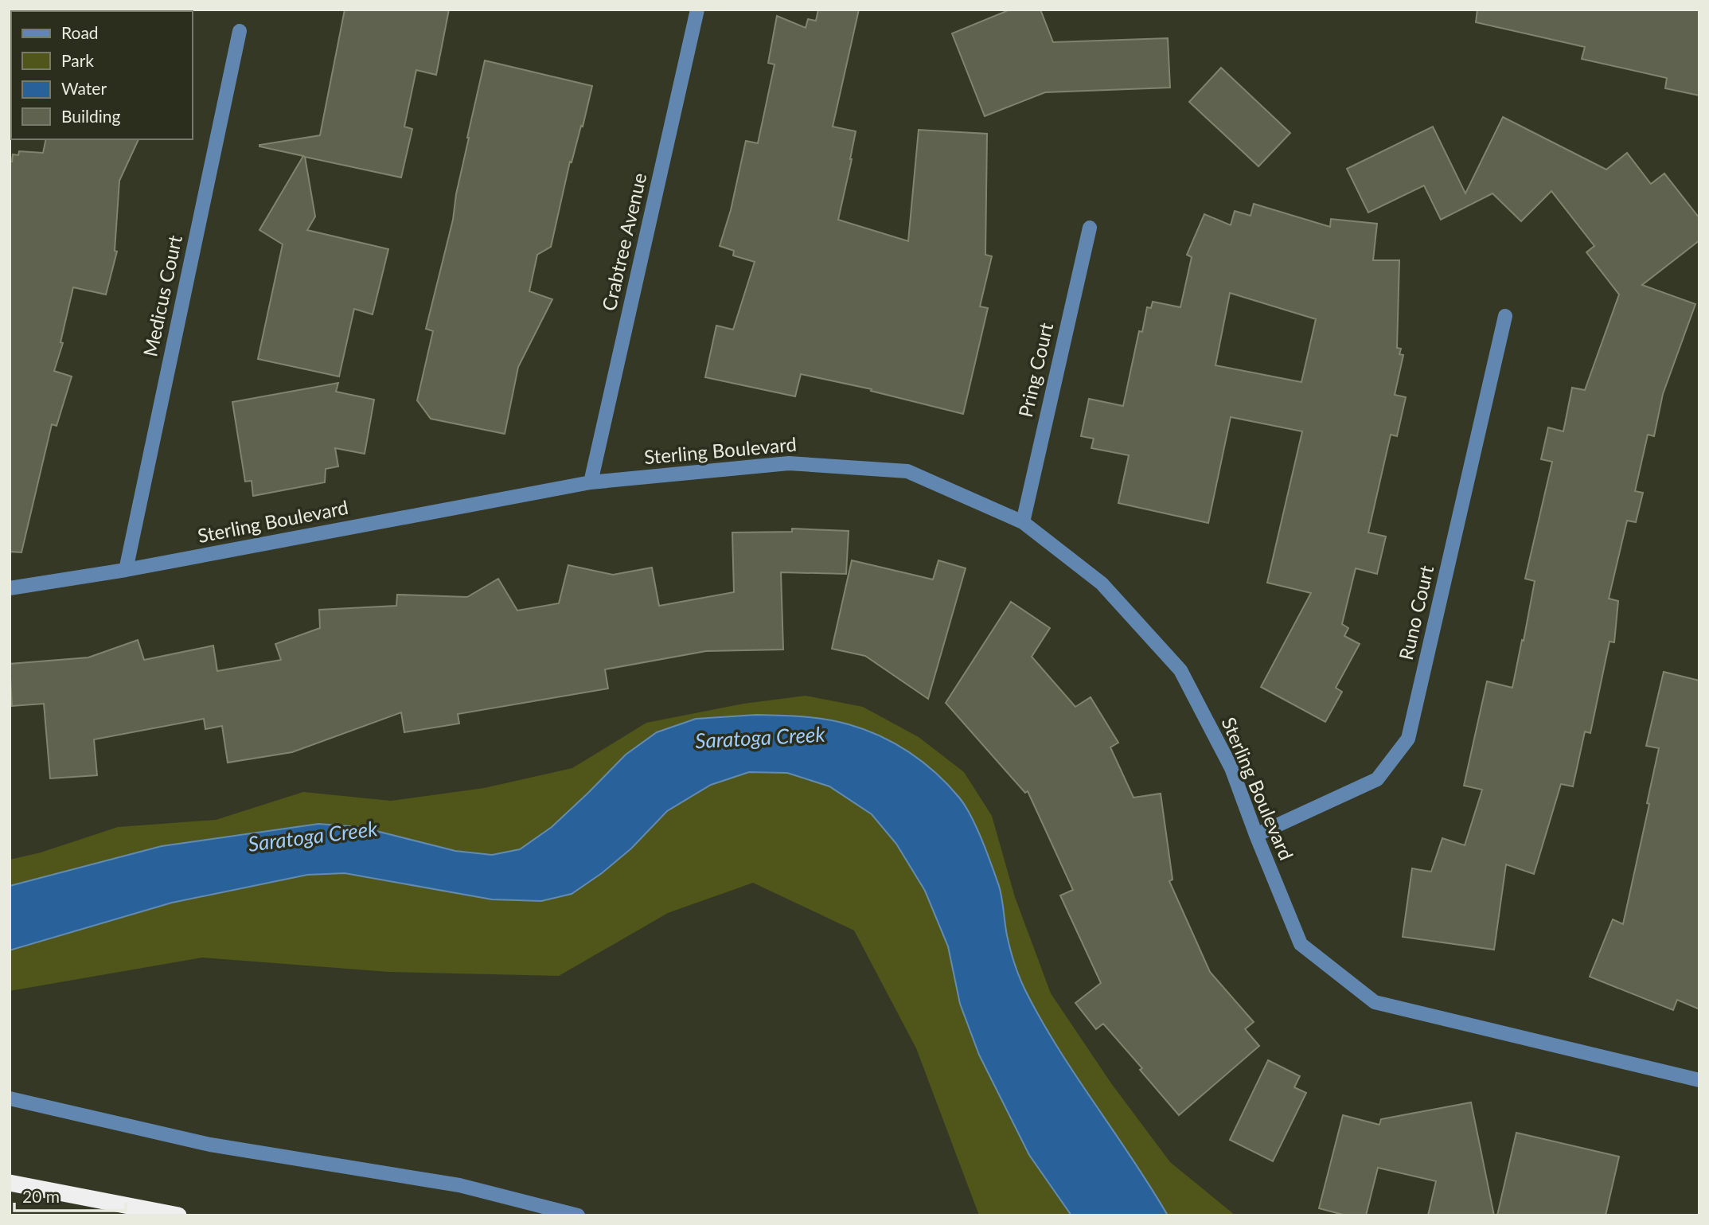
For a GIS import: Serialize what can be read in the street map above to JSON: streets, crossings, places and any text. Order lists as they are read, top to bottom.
{
  "streets": {
    "street": [
      "Crabtree Avenue",
      "Medicus Court",
      "Pring Court",
      "Sterling Boulevard",
      "Runo Court"
    ]
  },
  "crossings": [
    ["Crabtree Avenue", "Sterling Boulevard"],
    ["Medicus Court", "Sterling Boulevard"],
    ["Pring Court", "Sterling Boulevard"],
    ["Sterling Boulevard", "Runo Court"]
  ],
  "water": ["Saratoga Creek"],
  "legend": [
    "Road",
    "Park",
    "Water",
    "Building"
  ],
  "scale_bar": "20 m"
}
